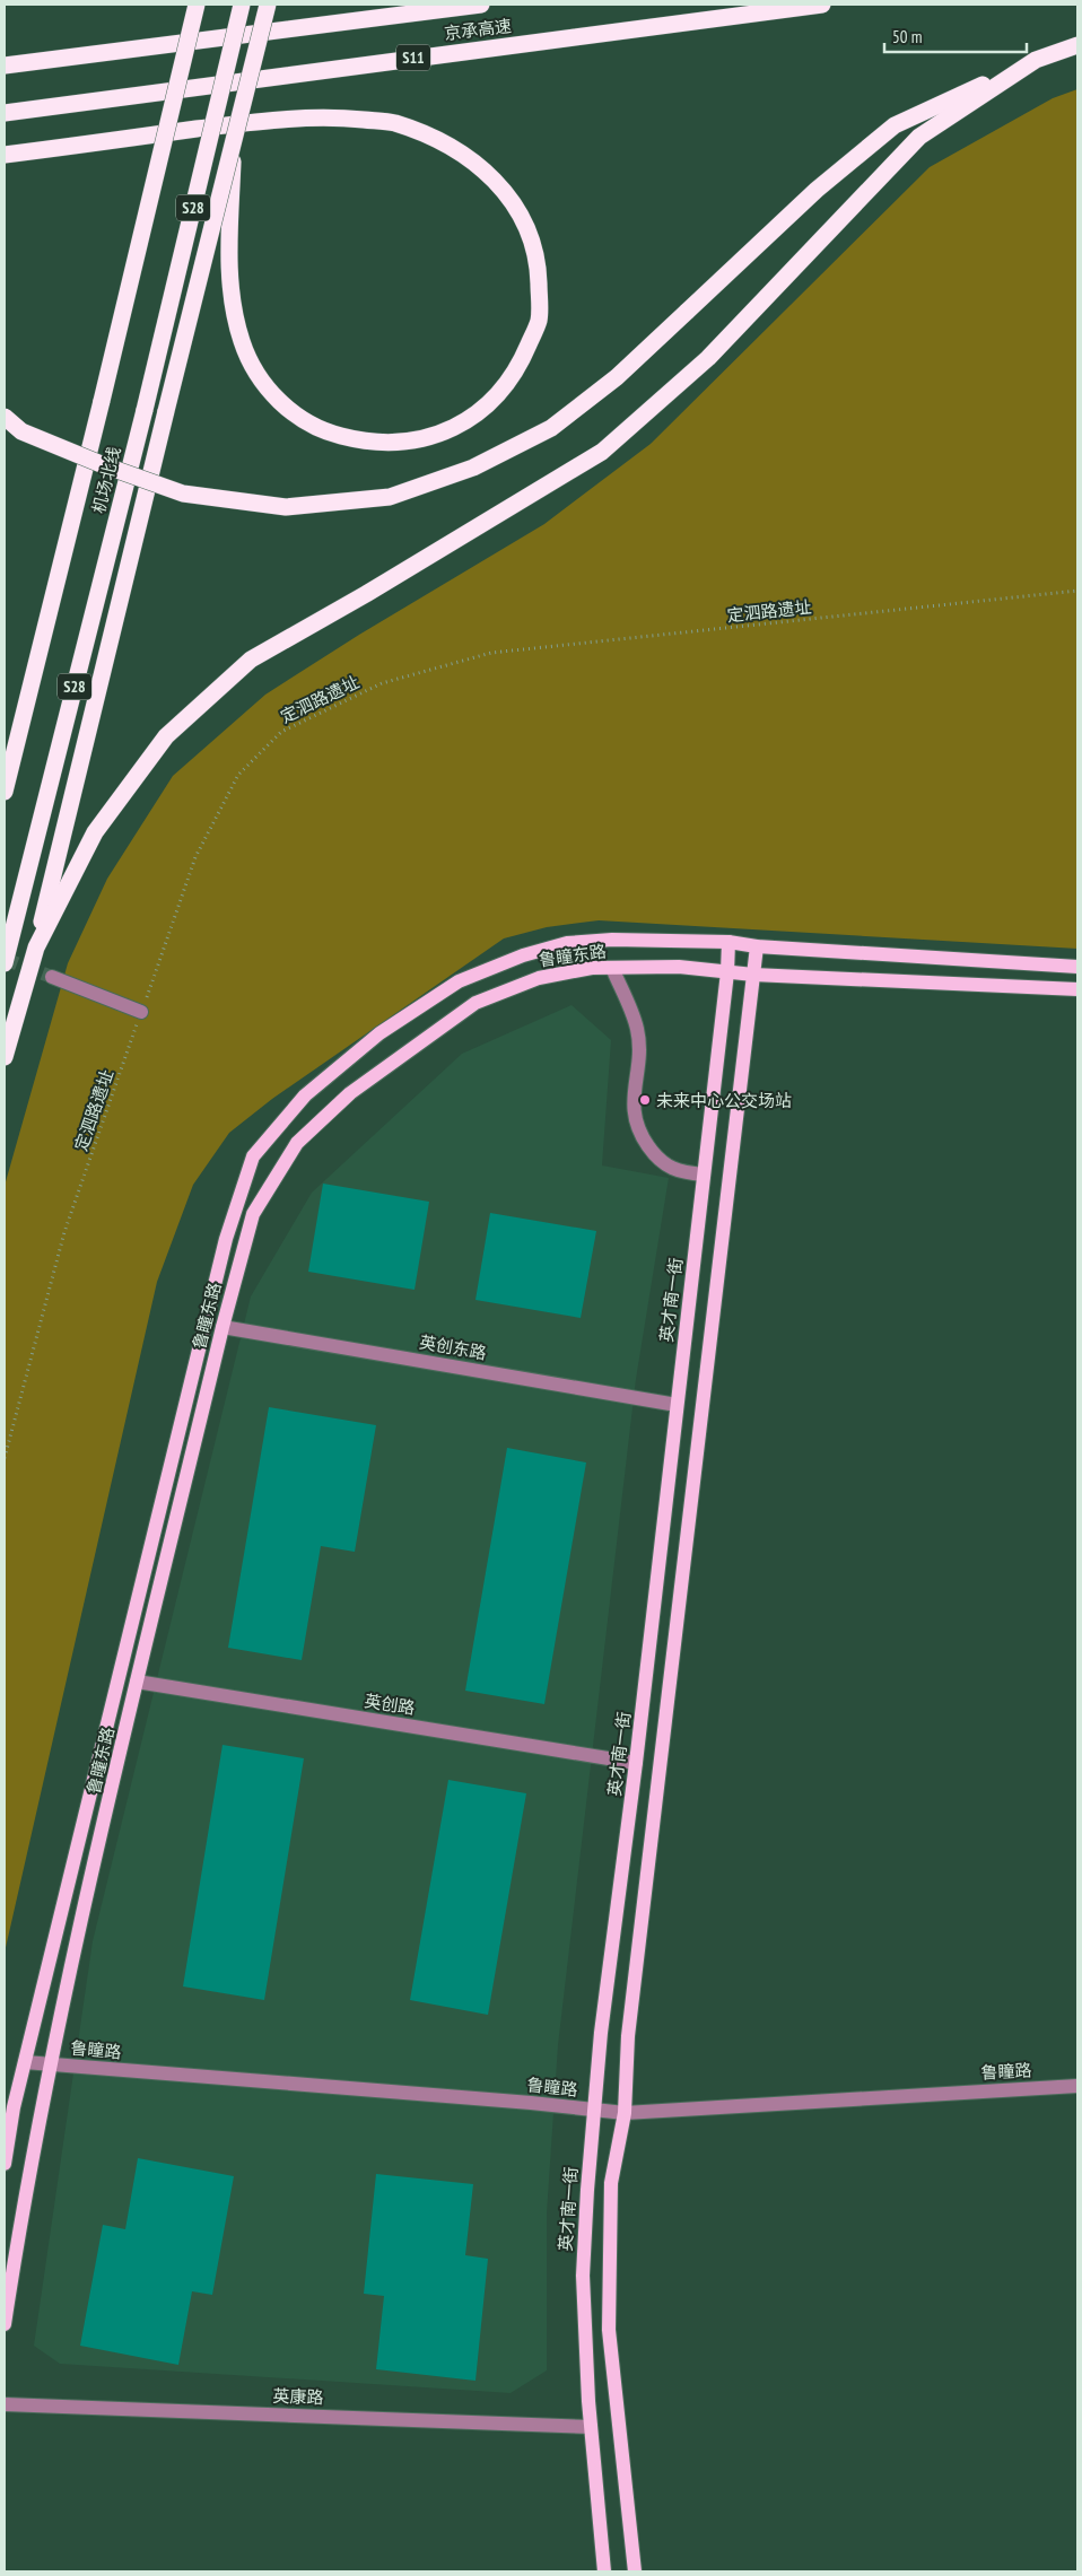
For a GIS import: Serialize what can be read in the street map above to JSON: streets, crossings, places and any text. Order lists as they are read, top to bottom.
{
  "streets": {
    "highway": [
      "京承高速",
      "S11",
      "S28",
      "机场北线"
    ],
    "main road": ["鲁瞳东路", "英才南一街"],
    "street": [
      "英创东路",
      "英创路",
      "鲁瞳路",
      "英康路"
    ],
    "path": ["定泗路遗址"]
  },
  "crossings": [
    ["鲁瞳东路", "英才南一街"],
    ["鲁瞳东路", "英创东路"],
    ["鲁瞳东路", "英创路"],
    ["鲁瞳东路", "鲁瞳路"],
    ["英才南一街", "英创东路"],
    ["英才南一街", "英创路"],
    ["英才南一街", "鲁瞳路"],
    ["英才南一街", "英康路"]
  ],
  "places": ["未来中心公交场站"],
  "scale_bar": "50 m"
}
